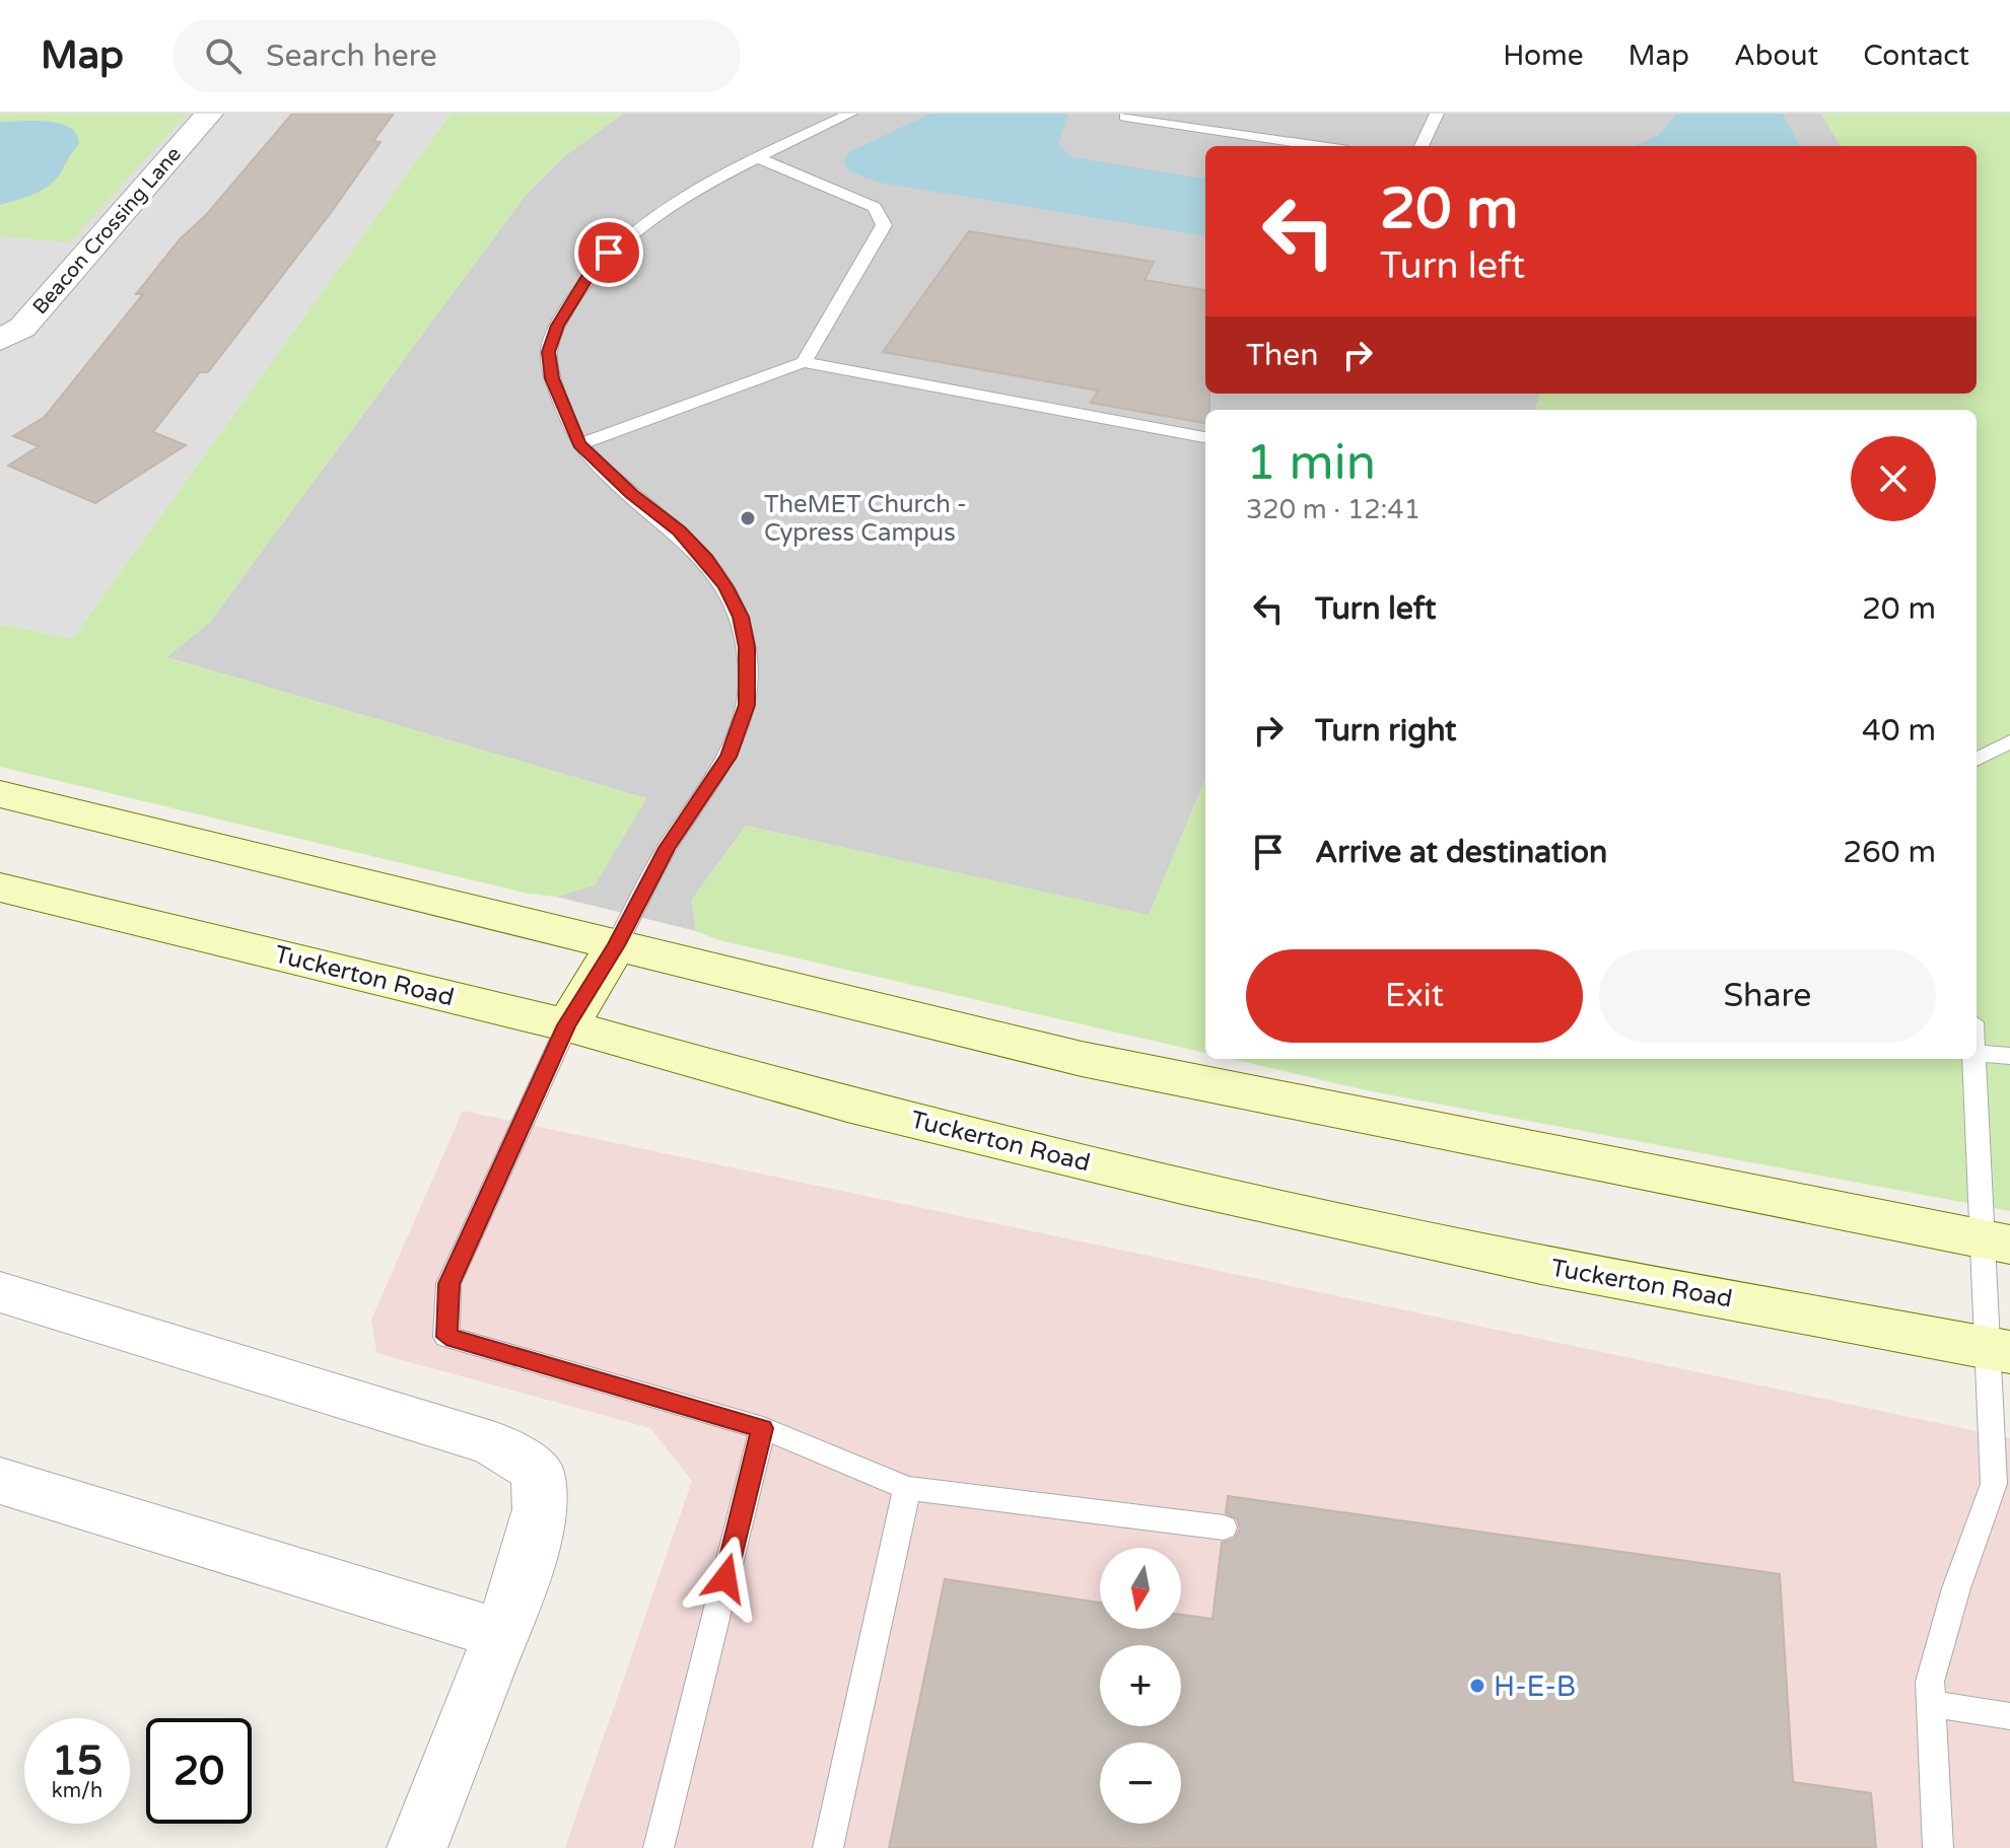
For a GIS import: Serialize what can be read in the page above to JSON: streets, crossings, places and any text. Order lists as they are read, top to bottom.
{
  "streets": {
    "main road": ["Tuckerton Road"],
    "street": ["Beacon Crossing Lane"]
  },
  "places": ["TheMET Church - Cypress Campus", "H-E-B"],
  "north": "bottom",
  "page": {
    "header": "Map",
    "search": "Search here",
    "nav": [
      "Home",
      "Map",
      "About",
      "Contact"
    ],
    "turn": ["20 m", "Turn left"],
    "then": "Then",
    "heading": ["1 min", "320 m · 12:41"],
    "list": [
      {
        "name": "Turn left",
        "value": "20 m"
      },
      {
        "name": "Turn right",
        "value": "40 m"
      },
      {
        "name": "Arrive at destination",
        "value": "260 m"
      }
    ],
    "buttons": ["Exit", "Share"],
    "map_buttons": ["+", "−"],
    "speed": "15 km/h",
    "limit": "20"
  }
}
